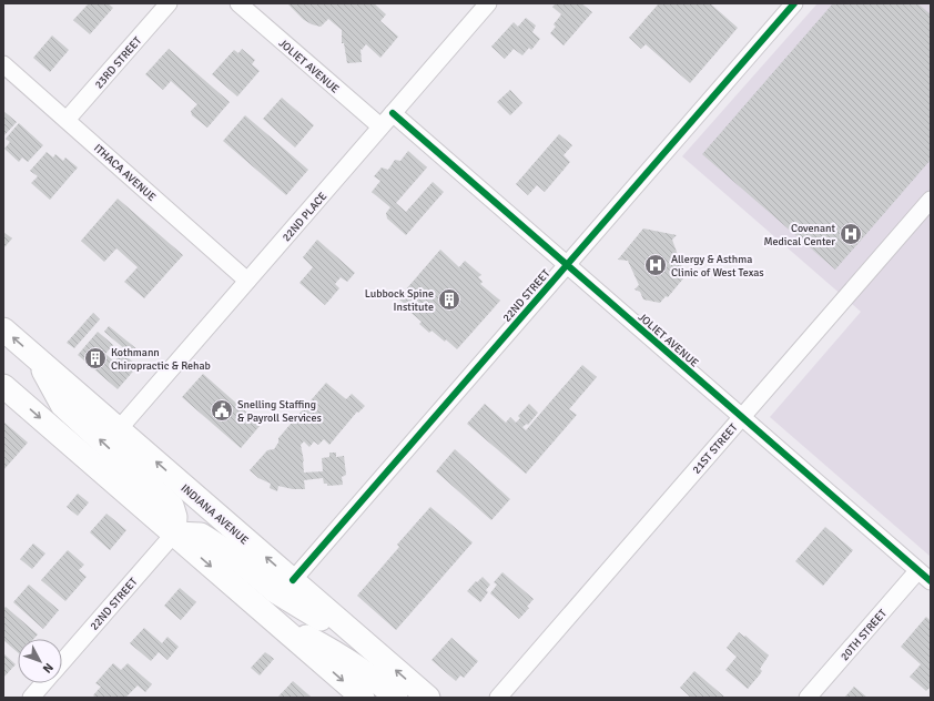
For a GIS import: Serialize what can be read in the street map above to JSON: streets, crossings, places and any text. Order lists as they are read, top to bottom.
{
  "streets": {
    "main road": ["INDIANA AVENUE"],
    "street": [
      "23RD STREET",
      "JOLIET AVENUE",
      "ITHACA AVENUE",
      "22ND PLACE",
      "22ND STREET",
      "21ST STREET",
      "20TH STREET"
    ]
  },
  "crossings": [
    ["23RD STREET", "ITHACA AVENUE"],
    ["JOLIET AVENUE", "22ND PLACE"],
    ["JOLIET AVENUE", "22ND STREET"],
    ["JOLIET AVENUE", "21ST STREET"],
    ["JOLIET AVENUE", "20TH STREET"],
    ["ITHACA AVENUE", "22ND PLACE"],
    ["22ND PLACE", "INDIANA AVENUE"],
    ["22ND STREET", "INDIANA AVENUE"]
  ],
  "places": {
    "hospital": ["Covenant Medical Center", "Allergy & Asthma Clinic of West Texas"],
    "building": ["Lubbock Spine Institute", "Kothmann Chiropractic & Rehab"],
    "public building": ["Snelling Staffing & Payroll Services"]
  },
  "north": "bottom right"
}
